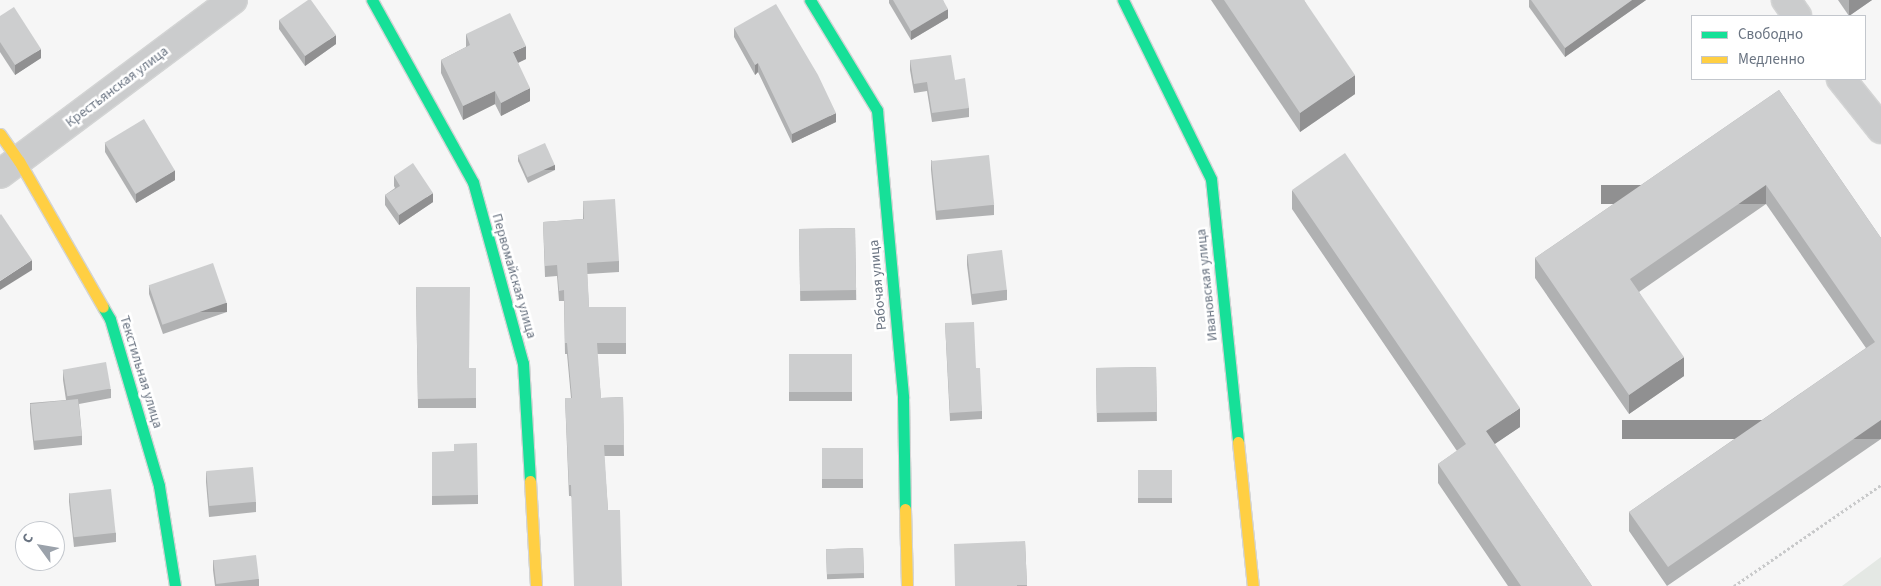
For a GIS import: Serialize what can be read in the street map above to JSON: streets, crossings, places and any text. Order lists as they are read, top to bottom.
{
  "streets": {
    "street": [
      "Крестьянская улица",
      "Первомайская улица",
      "Рабочая улица",
      "Ивановская улица",
      "Текстильная улица"
    ]
  },
  "crossings": [
    ["Крестьянская улица", "Текстильная улица"]
  ],
  "legend": ["Свободно", "Медленно"],
  "north": "top left"
}
